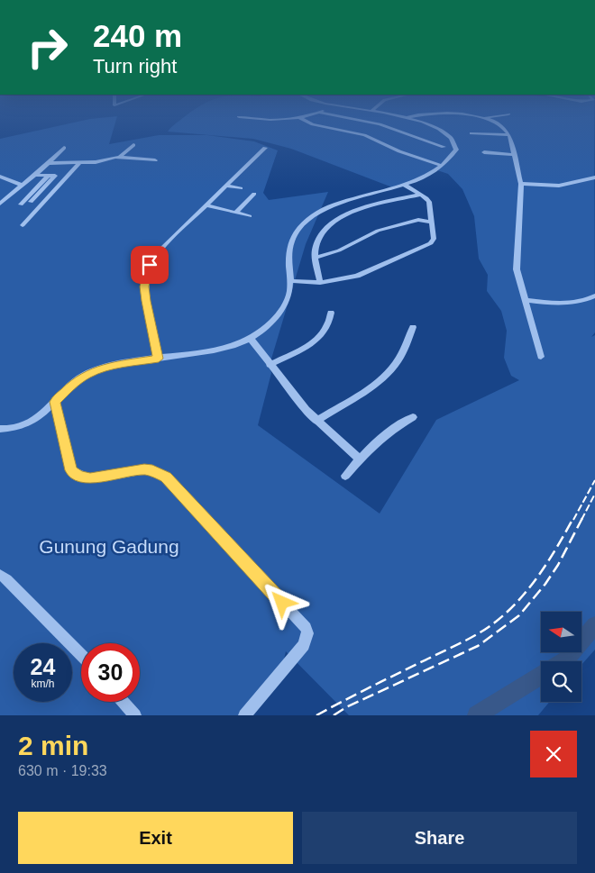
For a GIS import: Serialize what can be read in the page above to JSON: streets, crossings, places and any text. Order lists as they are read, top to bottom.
{
  "parks": ["Gunung Gadung"],
  "north": "left",
  "page": {
    "turn": ["240 m", "Turn right"],
    "speed": "24 km/h",
    "limit": "30",
    "heading": ["2 min", "630 m · 19:33"],
    "buttons": ["Exit", "Share"]
  }
}
